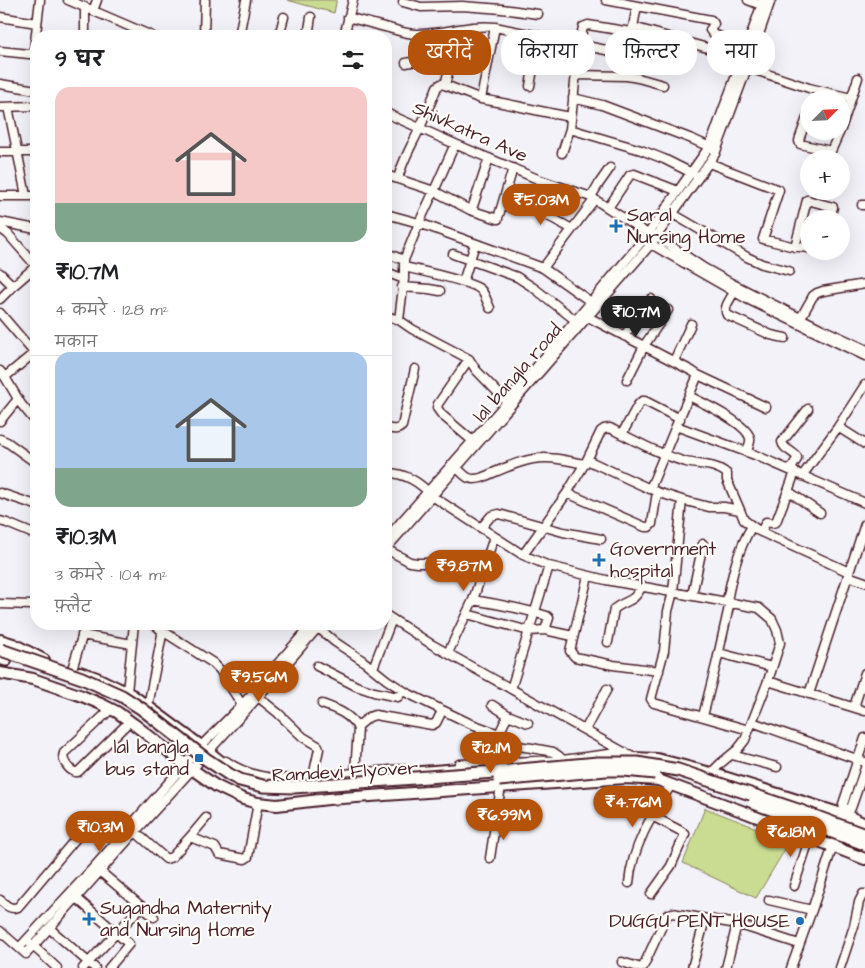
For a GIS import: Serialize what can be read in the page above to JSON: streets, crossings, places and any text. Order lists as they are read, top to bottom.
{
  "streets": {
    "highway": ["Ramdevi Flyover"],
    "street": ["Shivkatra Ave", "lal bangla road"]
  },
  "crossings": [
    ["Shivkatra Ave", "lal bangla road"]
  ],
  "places": {
    "health": ["Saral Nursing Home", "Government hospital", "Sugandha Maternity and Nursing Home"],
    "transit": ["lal bangla bus stand"],
    "other": ["DUGGU PENT HOUSE"]
  },
  "north": "top right",
  "page": {
    "chip": [
      "खरीदें",
      "किराया",
      "फ़िल्टर",
      "नया"
    ],
    "heading": "9 घर",
    "map_buttons": ["+", "−"],
    "list": [
      {
        "name": "₹10.7M",
        "note": "4 कमरे · 128 m² · मकान"
      },
      {
        "name": "₹10.3M",
        "note": "3 कमरे · 104 m² · फ़्लैट"
      }
    ],
    "price": [
      "₹5.03M",
      "₹10.7M",
      "₹9.87M",
      "₹9.56M",
      "₹12.1M",
      "₹4.76M",
      "₹6.99M",
      "₹10.3M",
      "₹6.18M"
    ]
  }
}
